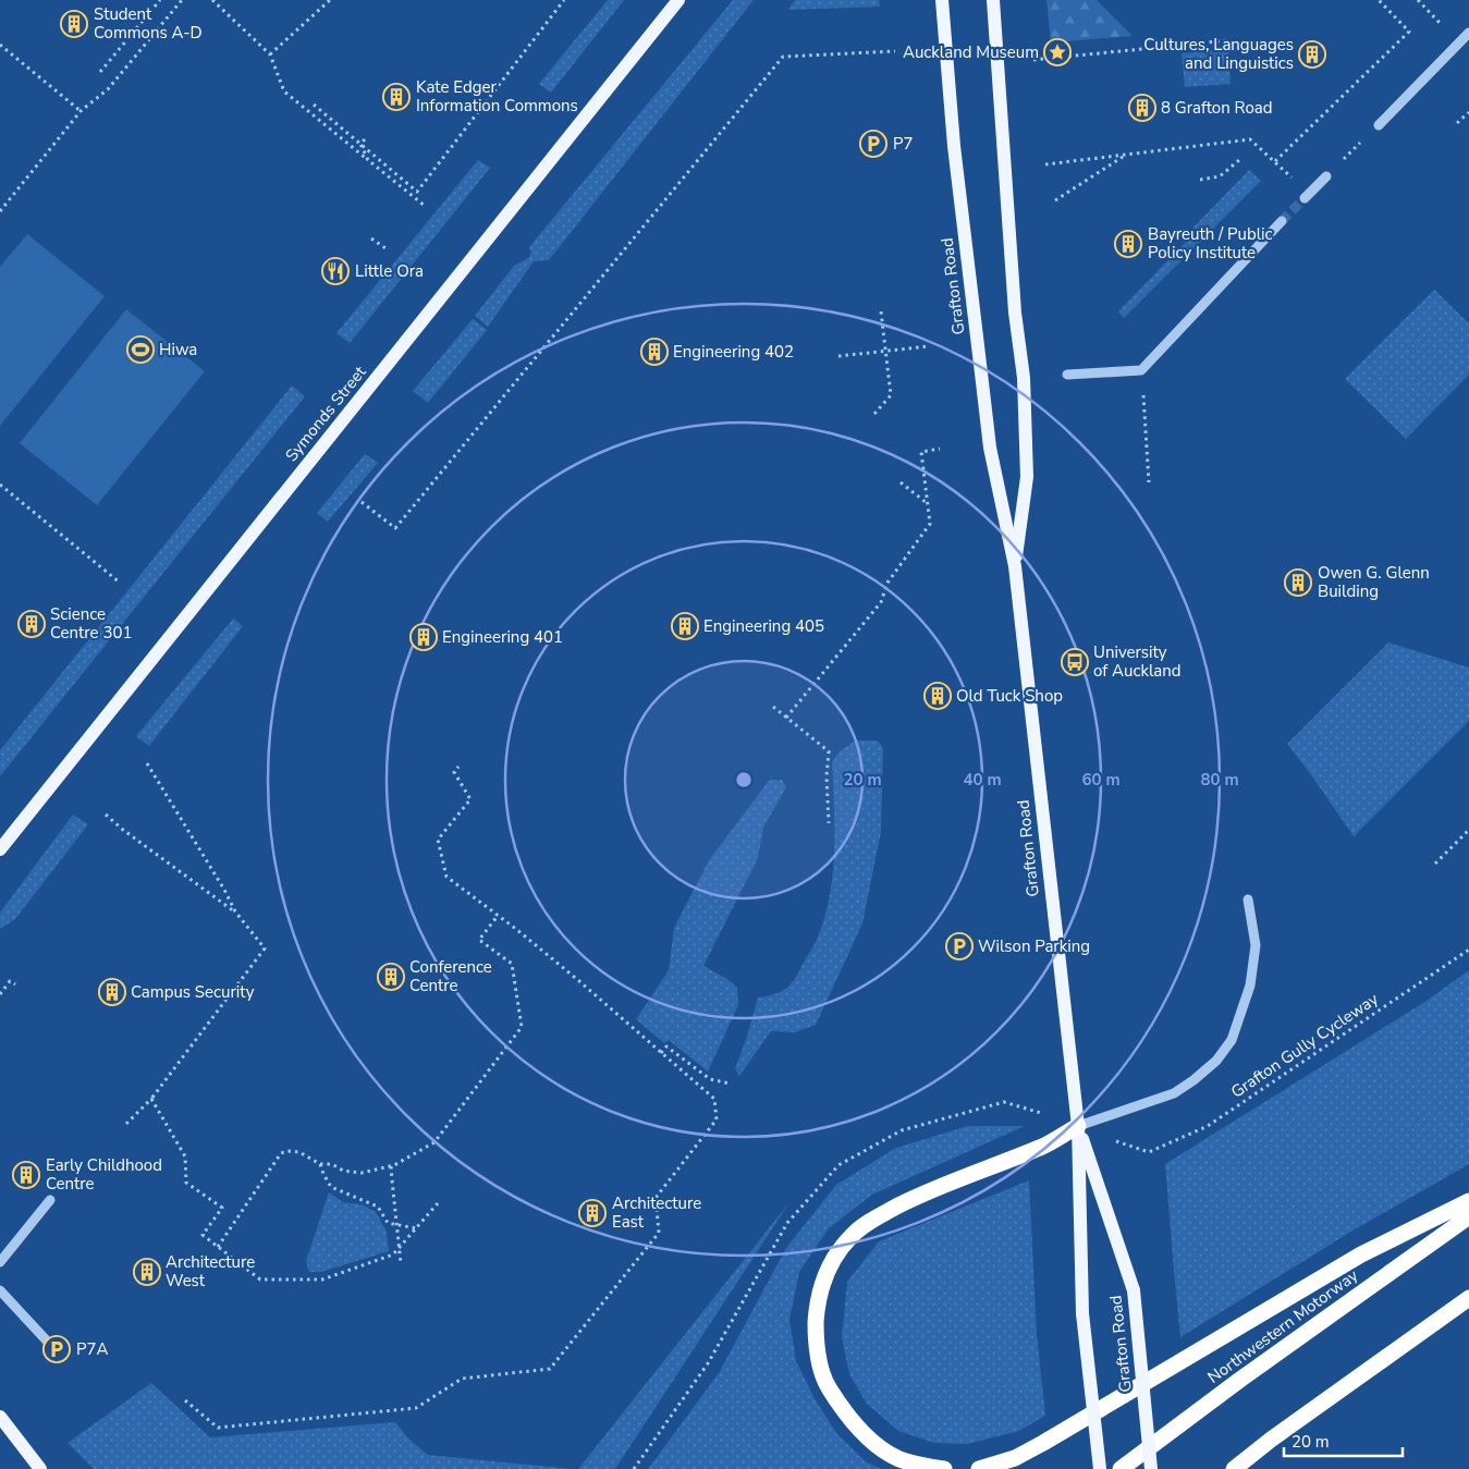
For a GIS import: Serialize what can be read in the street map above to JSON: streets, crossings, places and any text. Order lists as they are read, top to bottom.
{
  "streets": {
    "highway": ["Northwestern Motorway"],
    "main road": ["Grafton Road", "Symonds Street"],
    "path": ["Grafton Gully Cycleway"]
  },
  "places": {
    "building": [
      "Student Commons A-D",
      "Cultures, Languages and Linguistics",
      "Kate Edger Information Commons",
      "8 Grafton Road",
      "Bayreuth / Public Policy Institute",
      "Engineering 402",
      "Owen G. Glenn Building",
      "Science Centre 301",
      "Engineering 405",
      "Engineering 401",
      "Old Tuck Shop",
      "Conference Centre",
      "Campus Security",
      "Early Childhood Centre",
      "Architecture East",
      "Architecture West"
    ],
    "place": ["Auckland Museum"],
    "parking": ["P7", "Wilson Parking", "P7A"],
    "restaurant": ["Little Ora"],
    "sports": ["Hiwa"],
    "bus stop": ["University of Auckland"]
  },
  "scale_bar": "20 m",
  "rings": [
    "20 m",
    "40 m",
    "60 m",
    "80 m"
  ]
}
